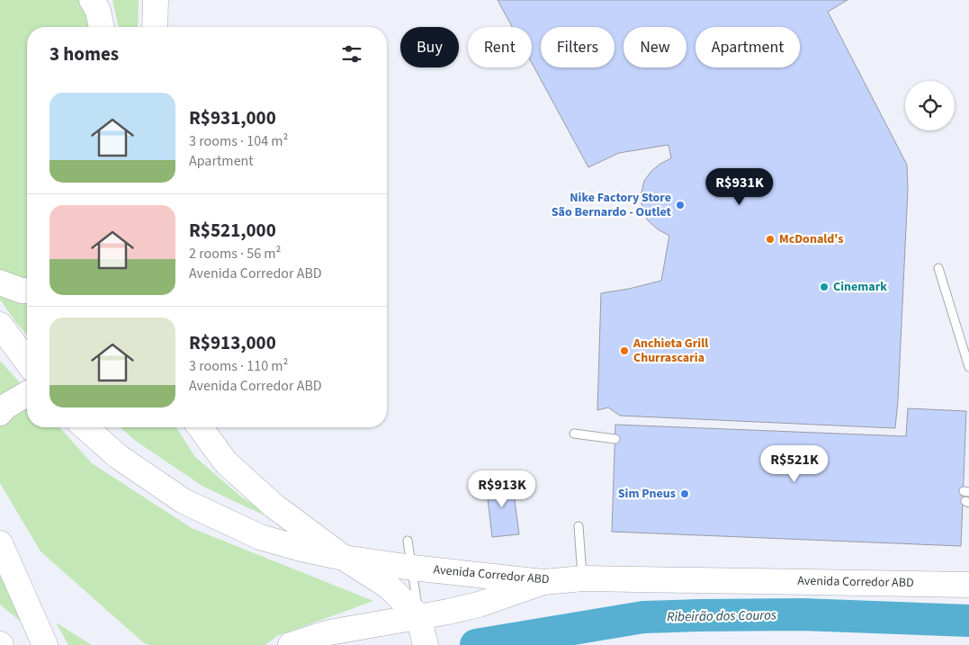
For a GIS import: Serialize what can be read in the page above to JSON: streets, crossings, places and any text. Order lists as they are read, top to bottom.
{
  "streets": {
    "main road": ["Avenida Corredor ABD"]
  },
  "water": ["Ribeirão dos Couros"],
  "places": [
    "Nike Factory Store São Bernardo - Outlet",
    "McDonald's",
    "Cinemark",
    "Anchieta Grill Churrascaria",
    "Sim Pneus"
  ],
  "page": {
    "chip": [
      "Buy",
      "Rent",
      "Filters",
      "New",
      "Apartment"
    ],
    "heading": "3 homes",
    "list": [
      {
        "name": "R$931,000",
        "note": "3 rooms · 104 m² · Apartment"
      },
      {
        "name": "R$521,000",
        "note": "2 rooms · 56 m² · Avenida Corredor ABD"
      },
      {
        "name": "R$913,000",
        "note": "3 rooms · 110 m² · Avenida Corredor ABD"
      }
    ],
    "price": ["R$931K", "R$521K", "R$913K"]
  }
}
